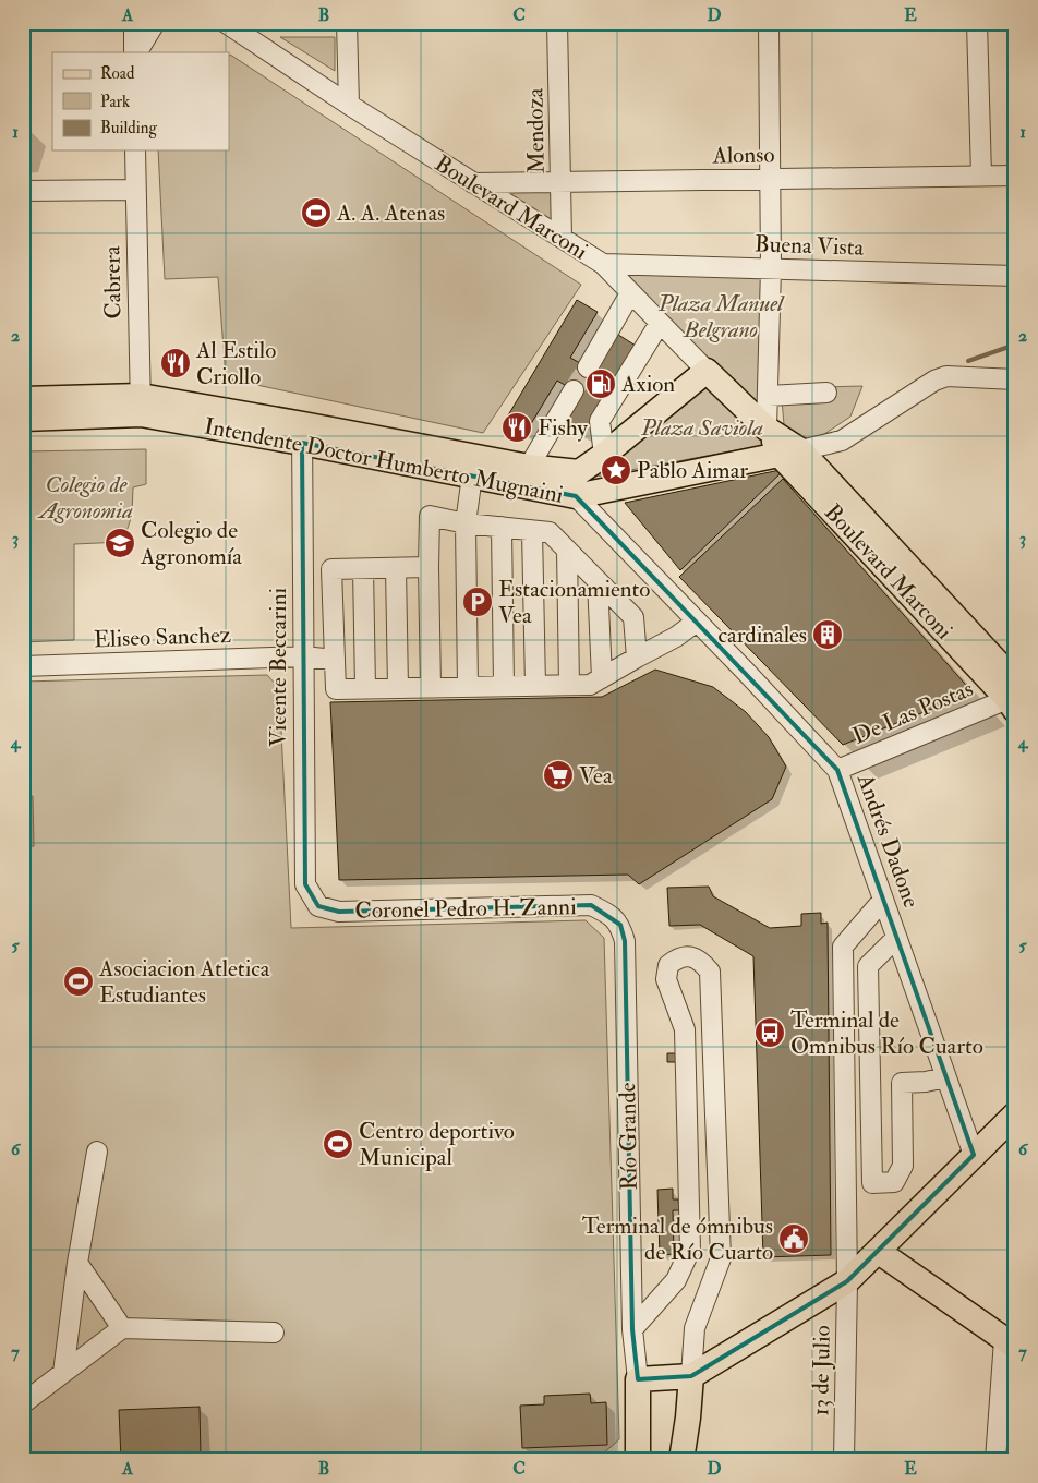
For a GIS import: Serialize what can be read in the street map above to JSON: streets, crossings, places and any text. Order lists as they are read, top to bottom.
{
  "streets": {
    "main road": ["Boulevard Marconi", "Intendente Doctor Humberto Mugnaini", "Río Grande"],
    "street": [
      "Mendoza",
      "Alonso",
      "Buena Vista",
      "Cabrera",
      "Eliseo Sanchez",
      "Vicente Beccarini",
      "De Las Postas",
      "Andrés Dadone",
      "Coronel Pedro H. Zanni",
      "13 de Julio"
    ]
  },
  "crossings": [
    ["Mendoza", "Alonso"],
    ["Mendoza", "Boulevard Marconi"],
    ["Alonso", "Boulevard Marconi"],
    ["Boulevard Marconi", "Buena Vista"],
    ["Boulevard Marconi", "Intendente Doctor Humberto Mugnaini"],
    ["Boulevard Marconi", "De Las Postas"],
    ["Cabrera", "Intendente Doctor Humberto Mugnaini"],
    ["Intendente Doctor Humberto Mugnaini", "Vicente Beccarini"],
    ["Intendente Doctor Humberto Mugnaini", "Andrés Dadone"],
    ["Eliseo Sanchez", "Vicente Beccarini"],
    ["Vicente Beccarini", "Coronel Pedro H. Zanni"],
    ["De Las Postas", "Andrés Dadone"],
    ["Andrés Dadone", "13 de Julio"],
    ["Coronel Pedro H. Zanni", "Río Grande"]
  ],
  "parks": ["Plaza Manuel Belgrano", "Plaza Saviola", "Colegio de Agronomia"],
  "places": {
    "sports": ["A. A. Atenas", "Asociacion Atletica Estudiantes", "Centro deportivo Municipal"],
    "restaurant": ["Al Estilo Criollo", "Fishy"],
    "fuel station": ["Axion"],
    "place": ["Pablo Aimar"],
    "school or university": ["Colegio de Agronomía"],
    "parking": ["Estacionamiento Vea"],
    "building": ["cardinales"],
    "supermarket": ["Vea"],
    "bus stop": ["Terminal de Omnibus Río Cuarto"],
    "public building": ["Terminal de ómnibus de Río Cuarto"]
  },
  "legend": ["Road", "Park", "Building"],
  "grid": {
    "columns": [
      "A",
      "B",
      "C",
      "D",
      "E"
    ],
    "rows": [
      "1",
      "2",
      "3",
      "4",
      "5",
      "6",
      "7"
    ]
  }
}
